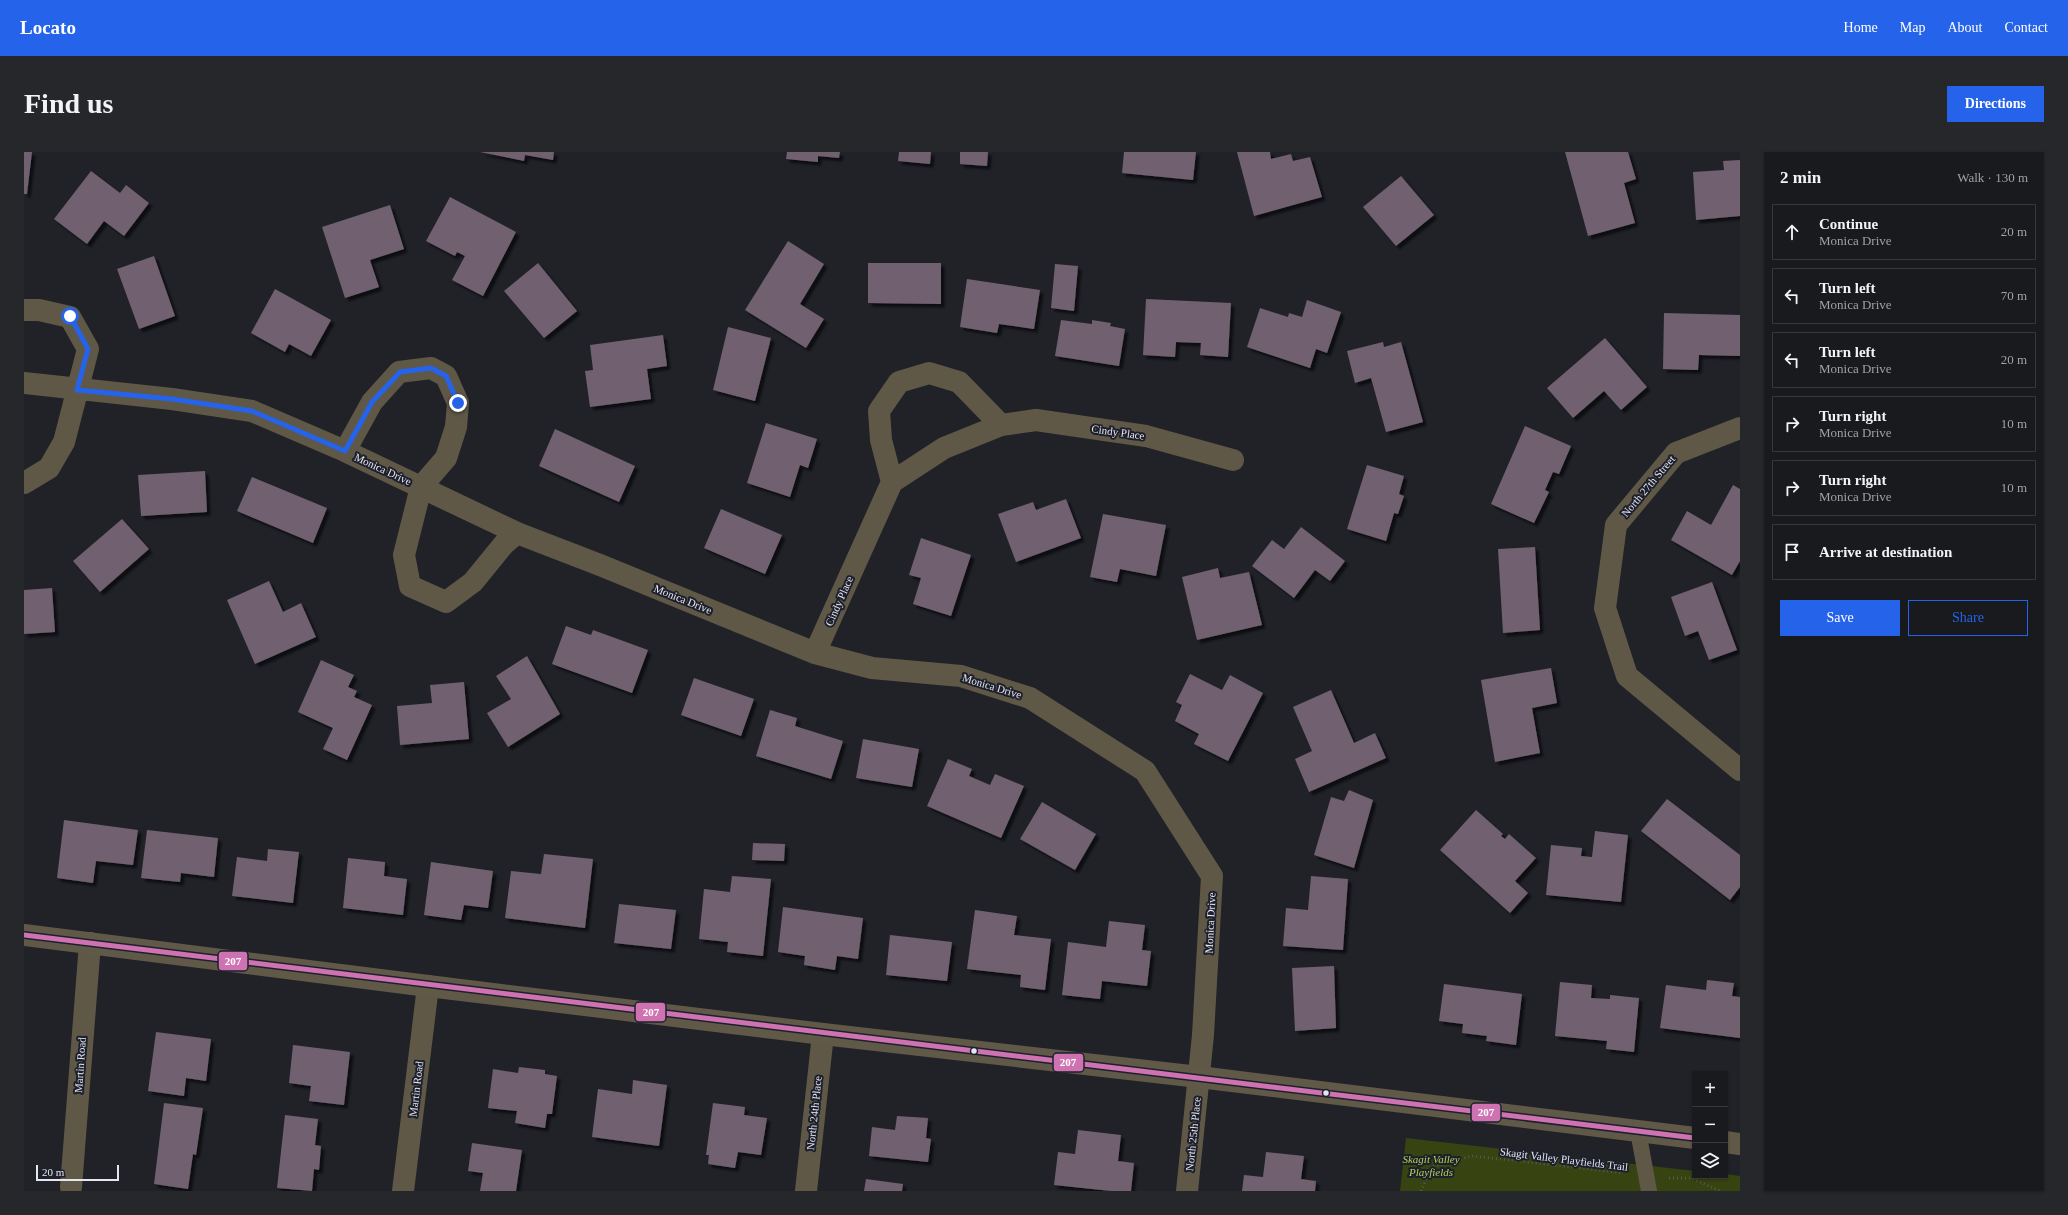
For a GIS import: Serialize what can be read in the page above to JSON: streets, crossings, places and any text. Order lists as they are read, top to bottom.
{
  "streets": {
    "street": [
      "Cindy Place",
      "Monica Drive",
      "North 27th Street",
      "Martin Road",
      "North 24th Place",
      "North 25th Place"
    ],
    "path": ["Skagit Valley Playfields Trail"]
  },
  "crossings": [
    ["Cindy Place", "Monica Drive"],
    ["Monica Drive", "North 25th Place"]
  ],
  "parks": ["Skagit Valley Playfields"],
  "lines": ["transit line 207"],
  "scale_bar": "20 m",
  "page": {
    "header": "Locato",
    "nav": [
      "Home",
      "Map",
      "About",
      "Contact"
    ],
    "buttons": [
      "Directions",
      ["Save", "Share"]
    ],
    "title": "Find us",
    "heading": ["2 min", "Walk · 130 m"],
    "list": [
      ["Continue", "Monica Drive", "20 m"],
      ["Turn left", "Monica Drive", "70 m"],
      ["Turn left", "Monica Drive", "20 m"],
      ["Turn right", "Monica Drive", "10 m"],
      ["Turn right", "Monica Drive", "10 m"],
      "Arrive at destination"
    ],
    "map_buttons": ["+", "−"],
    "scale": "20 m"
  }
}
